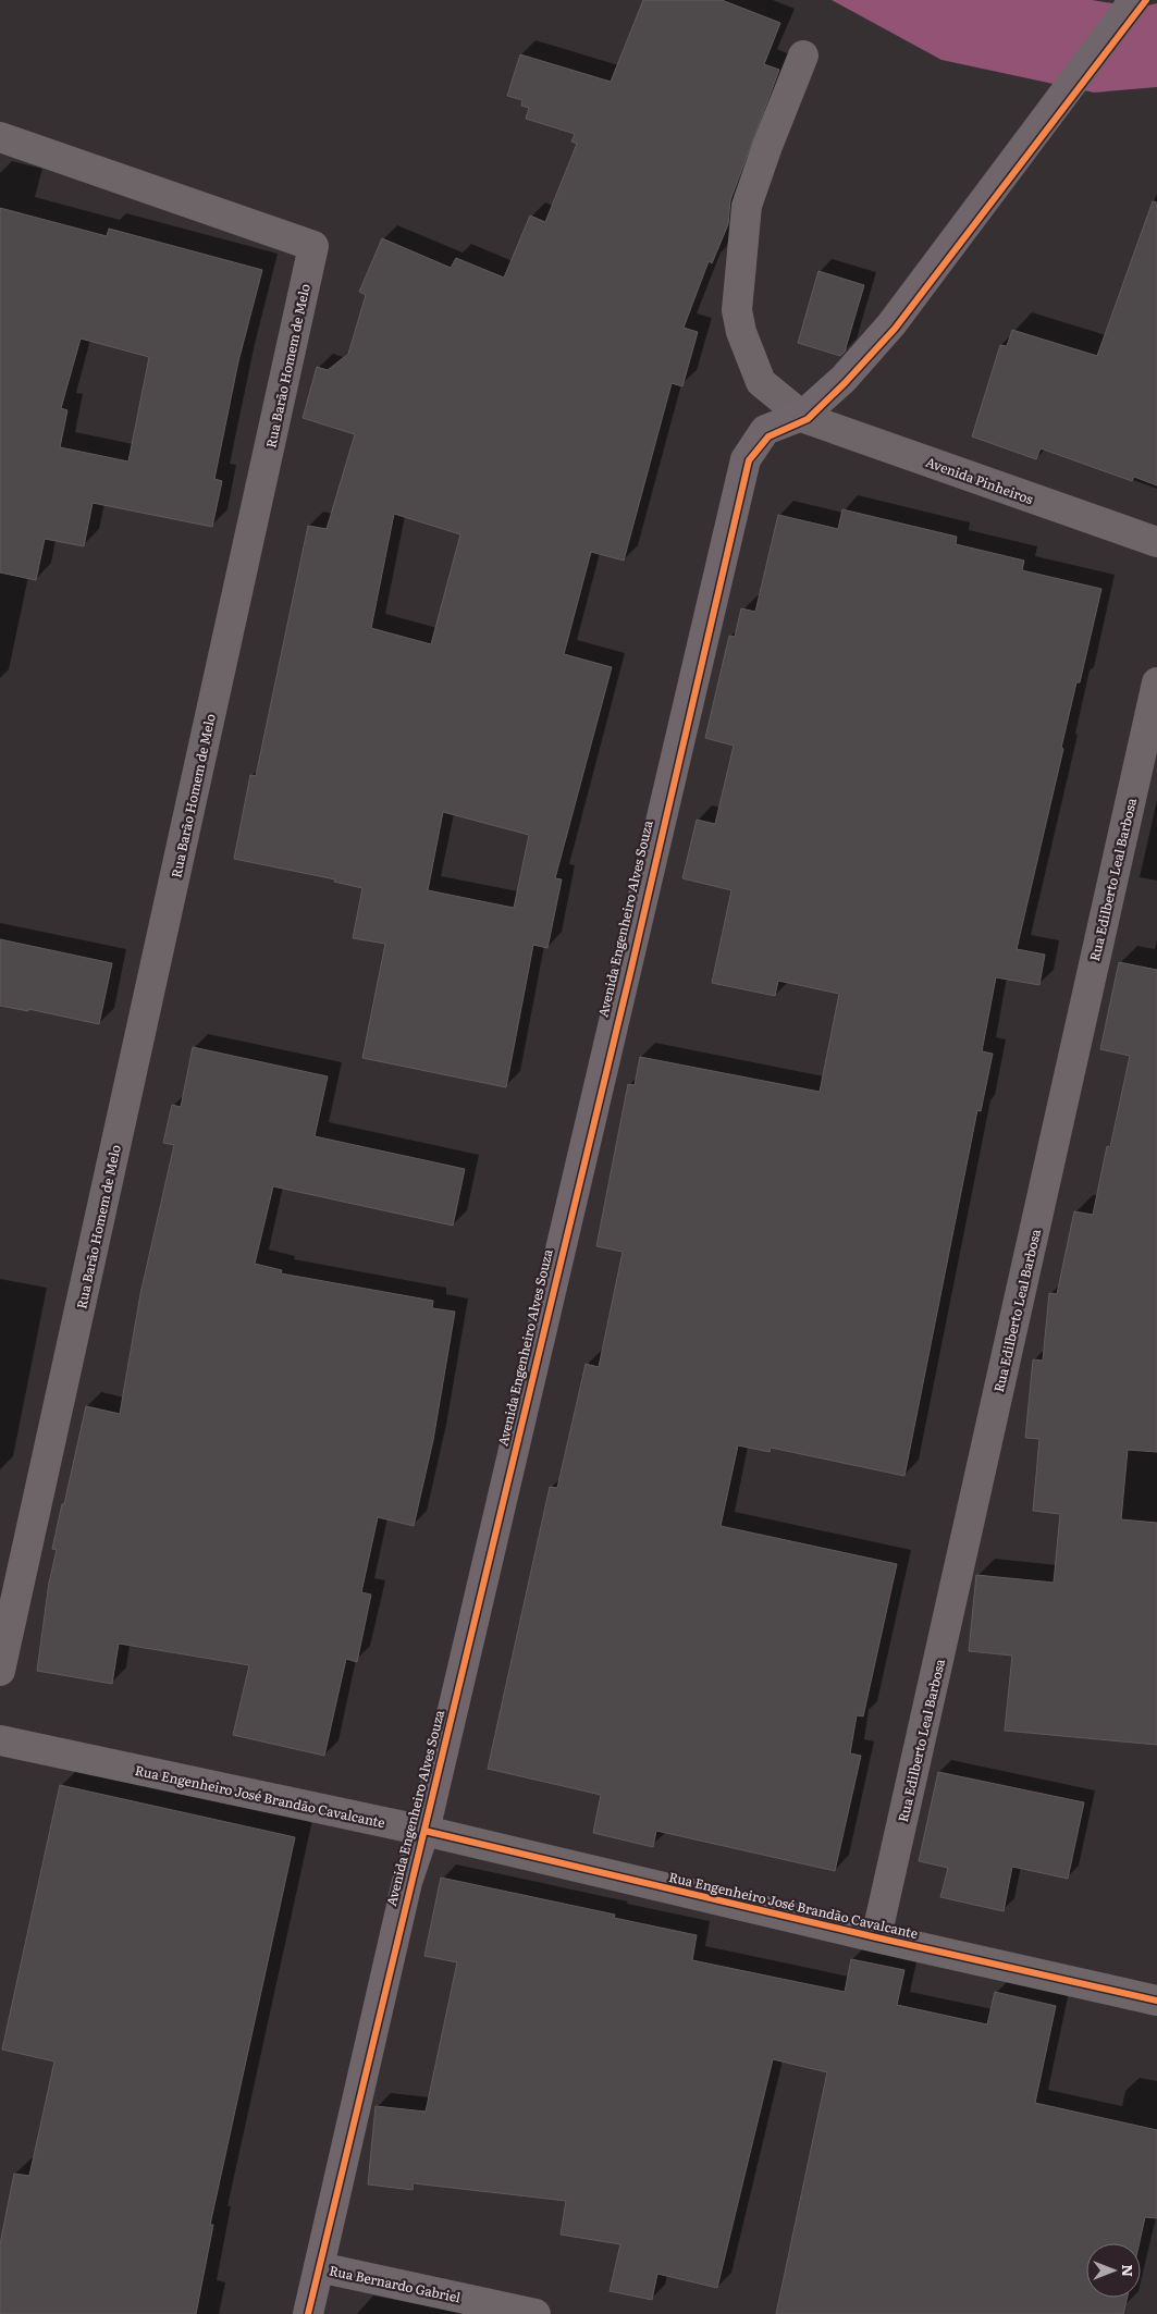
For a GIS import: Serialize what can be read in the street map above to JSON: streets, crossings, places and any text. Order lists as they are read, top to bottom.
{
  "streets": {
    "main road": ["Avenida Engenheiro Alves Souza"],
    "street": [
      "Rua Barão Homem de Melo",
      "Avenida Pinheiros",
      "Rua Edilberto Leal Barbosa",
      "Rua Engenheiro José Brandão Cavalcante",
      "Rua Bernardo Gabriel"
    ]
  },
  "crossings": [
    ["Avenida Pinheiros", "Avenida Engenheiro Alves Souza"],
    ["Rua Edilberto Leal Barbosa", "Rua Engenheiro José Brandão Cavalcante"],
    ["Avenida Engenheiro Alves Souza", "Rua Engenheiro José Brandão Cavalcante"],
    ["Avenida Engenheiro Alves Souza", "Rua Bernardo Gabriel"]
  ],
  "north": "right"
}
